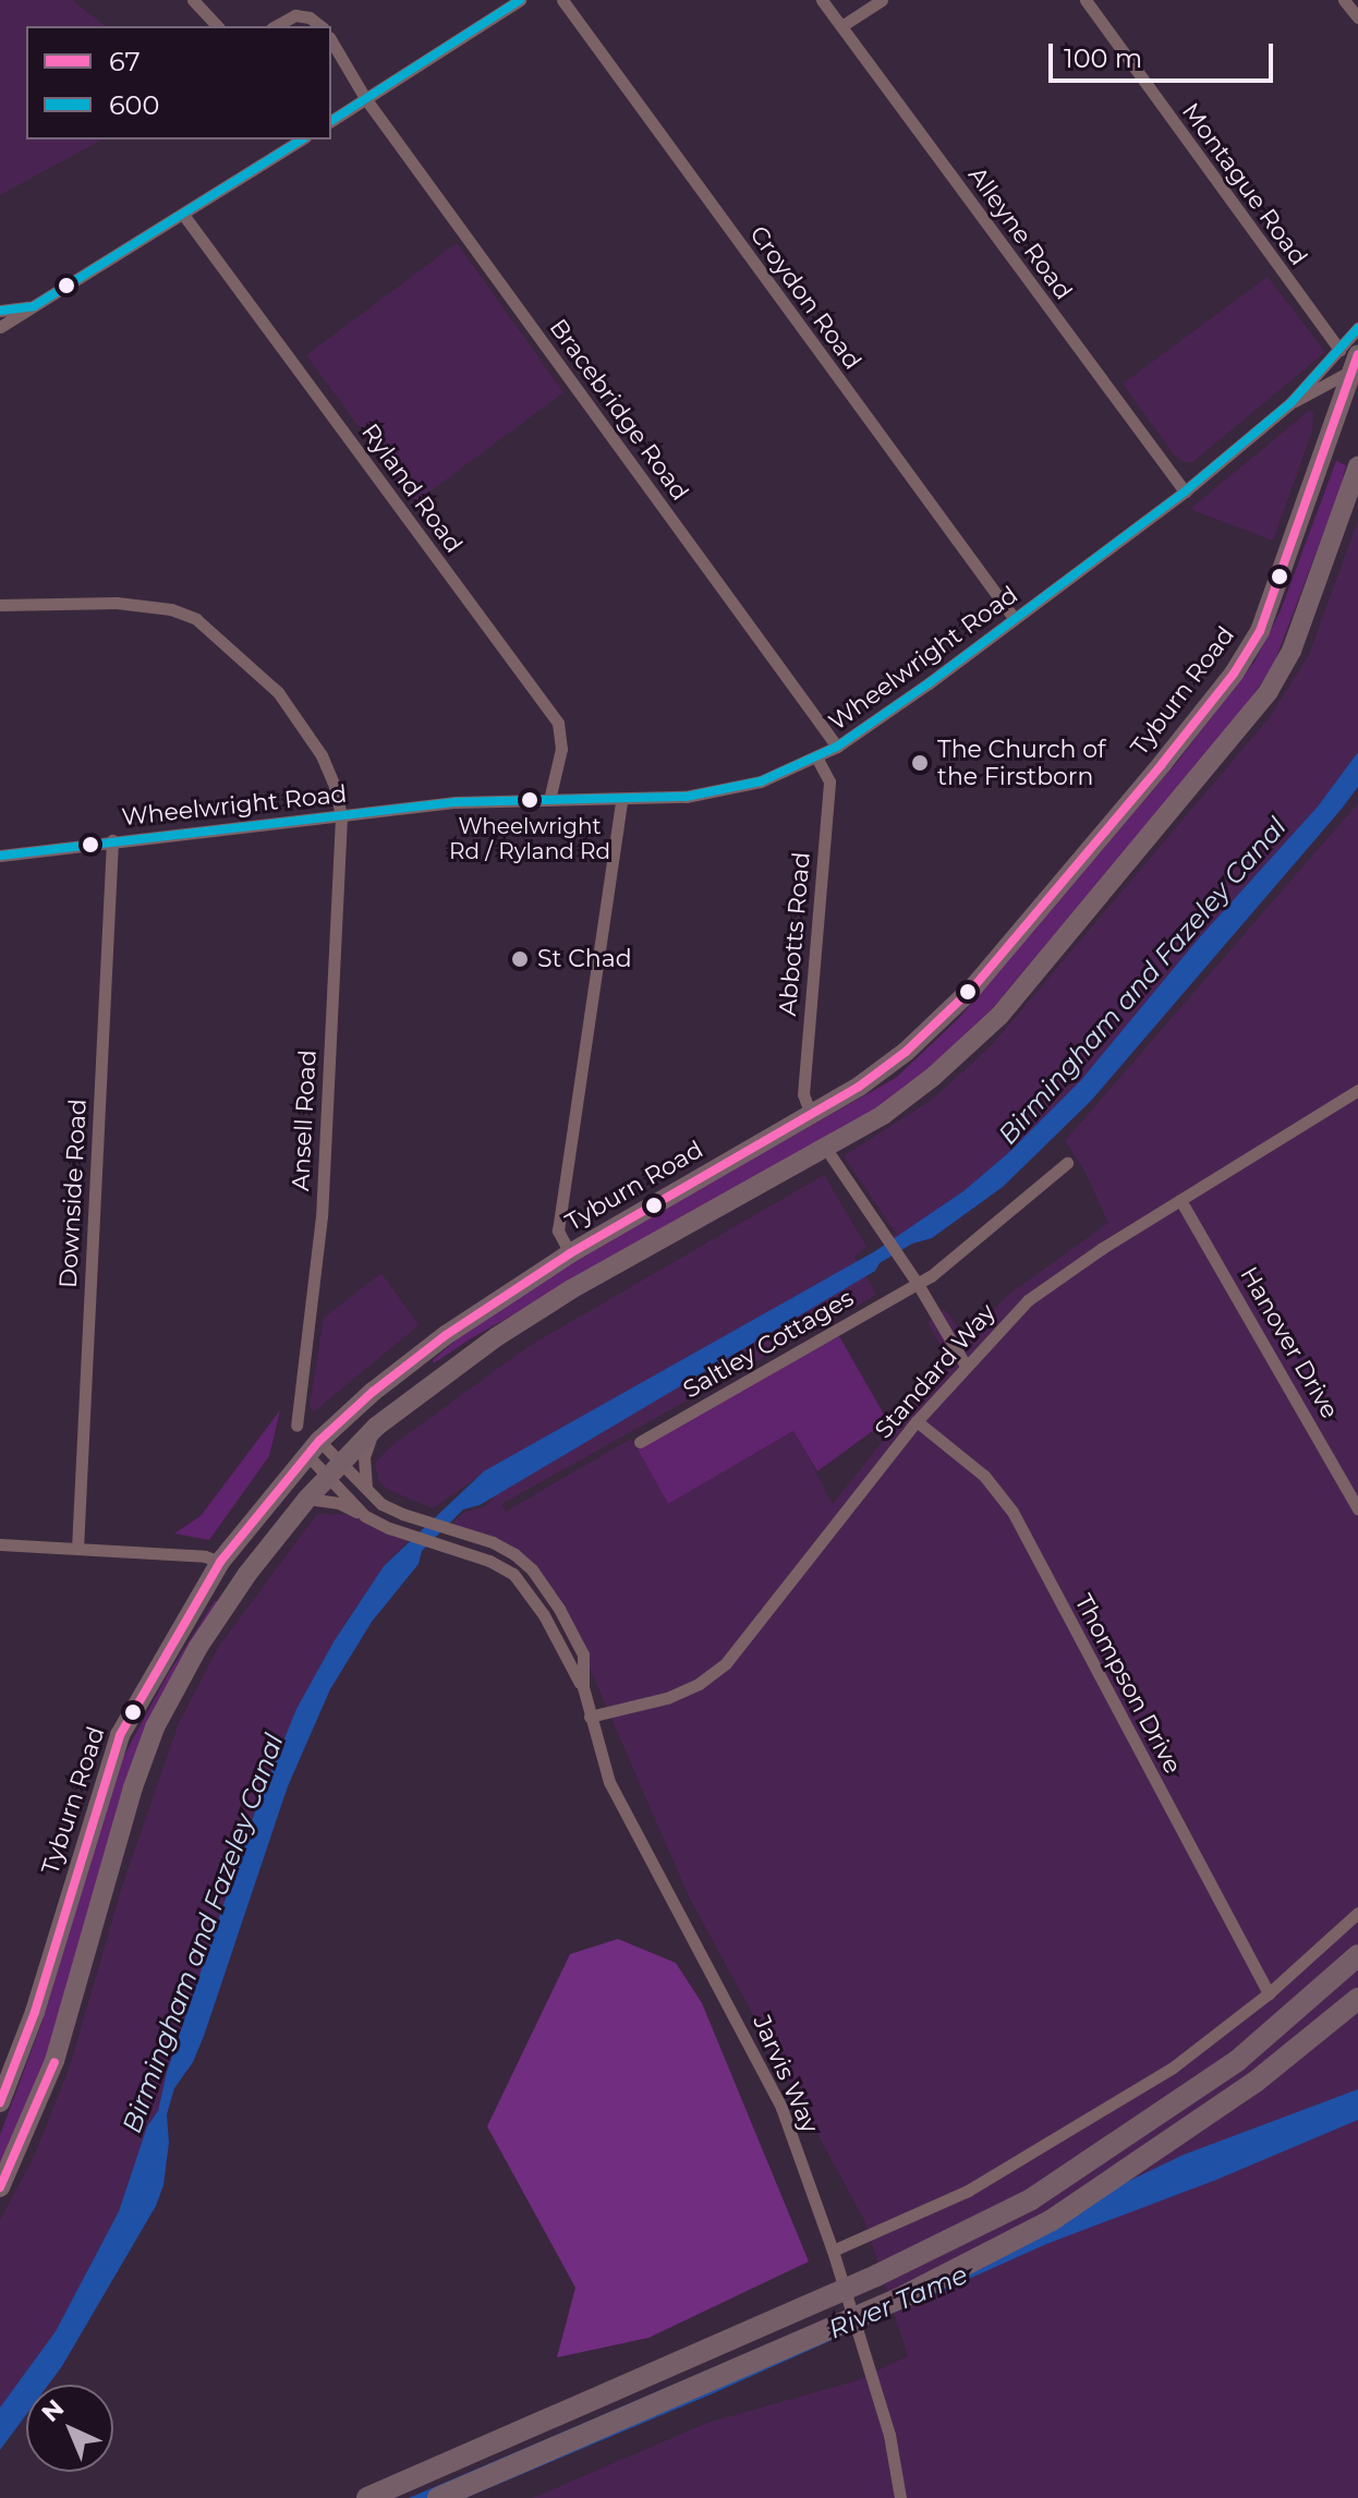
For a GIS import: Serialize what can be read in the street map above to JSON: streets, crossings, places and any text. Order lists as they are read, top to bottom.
{
  "streets": {
    "highway": ["Tyburn Road"],
    "street": [
      "Montague Road",
      "Alleyne Road",
      "Croydon Road",
      "Bracebridge Road",
      "Ryland Road",
      "Wheelwright Road",
      "Abbotts Road",
      "Ansell Road",
      "Downside Road",
      "Hanover Drive",
      "Saltley Cottages",
      "Standard Way",
      "Thompson Drive",
      "Jarvis Way"
    ]
  },
  "crossings": [
    ["Montague Road", "Wheelwright Road"],
    ["Montague Road", "Tyburn Road"],
    ["Alleyne Road", "Wheelwright Road"],
    ["Croydon Road", "Wheelwright Road"],
    ["Bracebridge Road", "Wheelwright Road"],
    ["Ryland Road", "Wheelwright Road"],
    ["Wheelwright Road", "Tyburn Road"],
    ["Wheelwright Road", "Abbotts Road"],
    ["Wheelwright Road", "Ansell Road"],
    ["Wheelwright Road", "Downside Road"],
    ["Tyburn Road", "Abbotts Road"],
    ["Hanover Drive", "Standard Way"],
    ["Standard Way", "Thompson Drive"],
    ["Standard Way", "Jarvis Way"]
  ],
  "water": ["Birmingham and Fazeley Canal", "River Tame"],
  "places": ["The Church of the Firstborn", "Wheelwright Rd / Ryland Rd", "St Chad"],
  "lines": ["transit line 600", "transit line 67"],
  "legend": ["67", "600"],
  "scale_bar": "100 m",
  "north": "top left"
}
